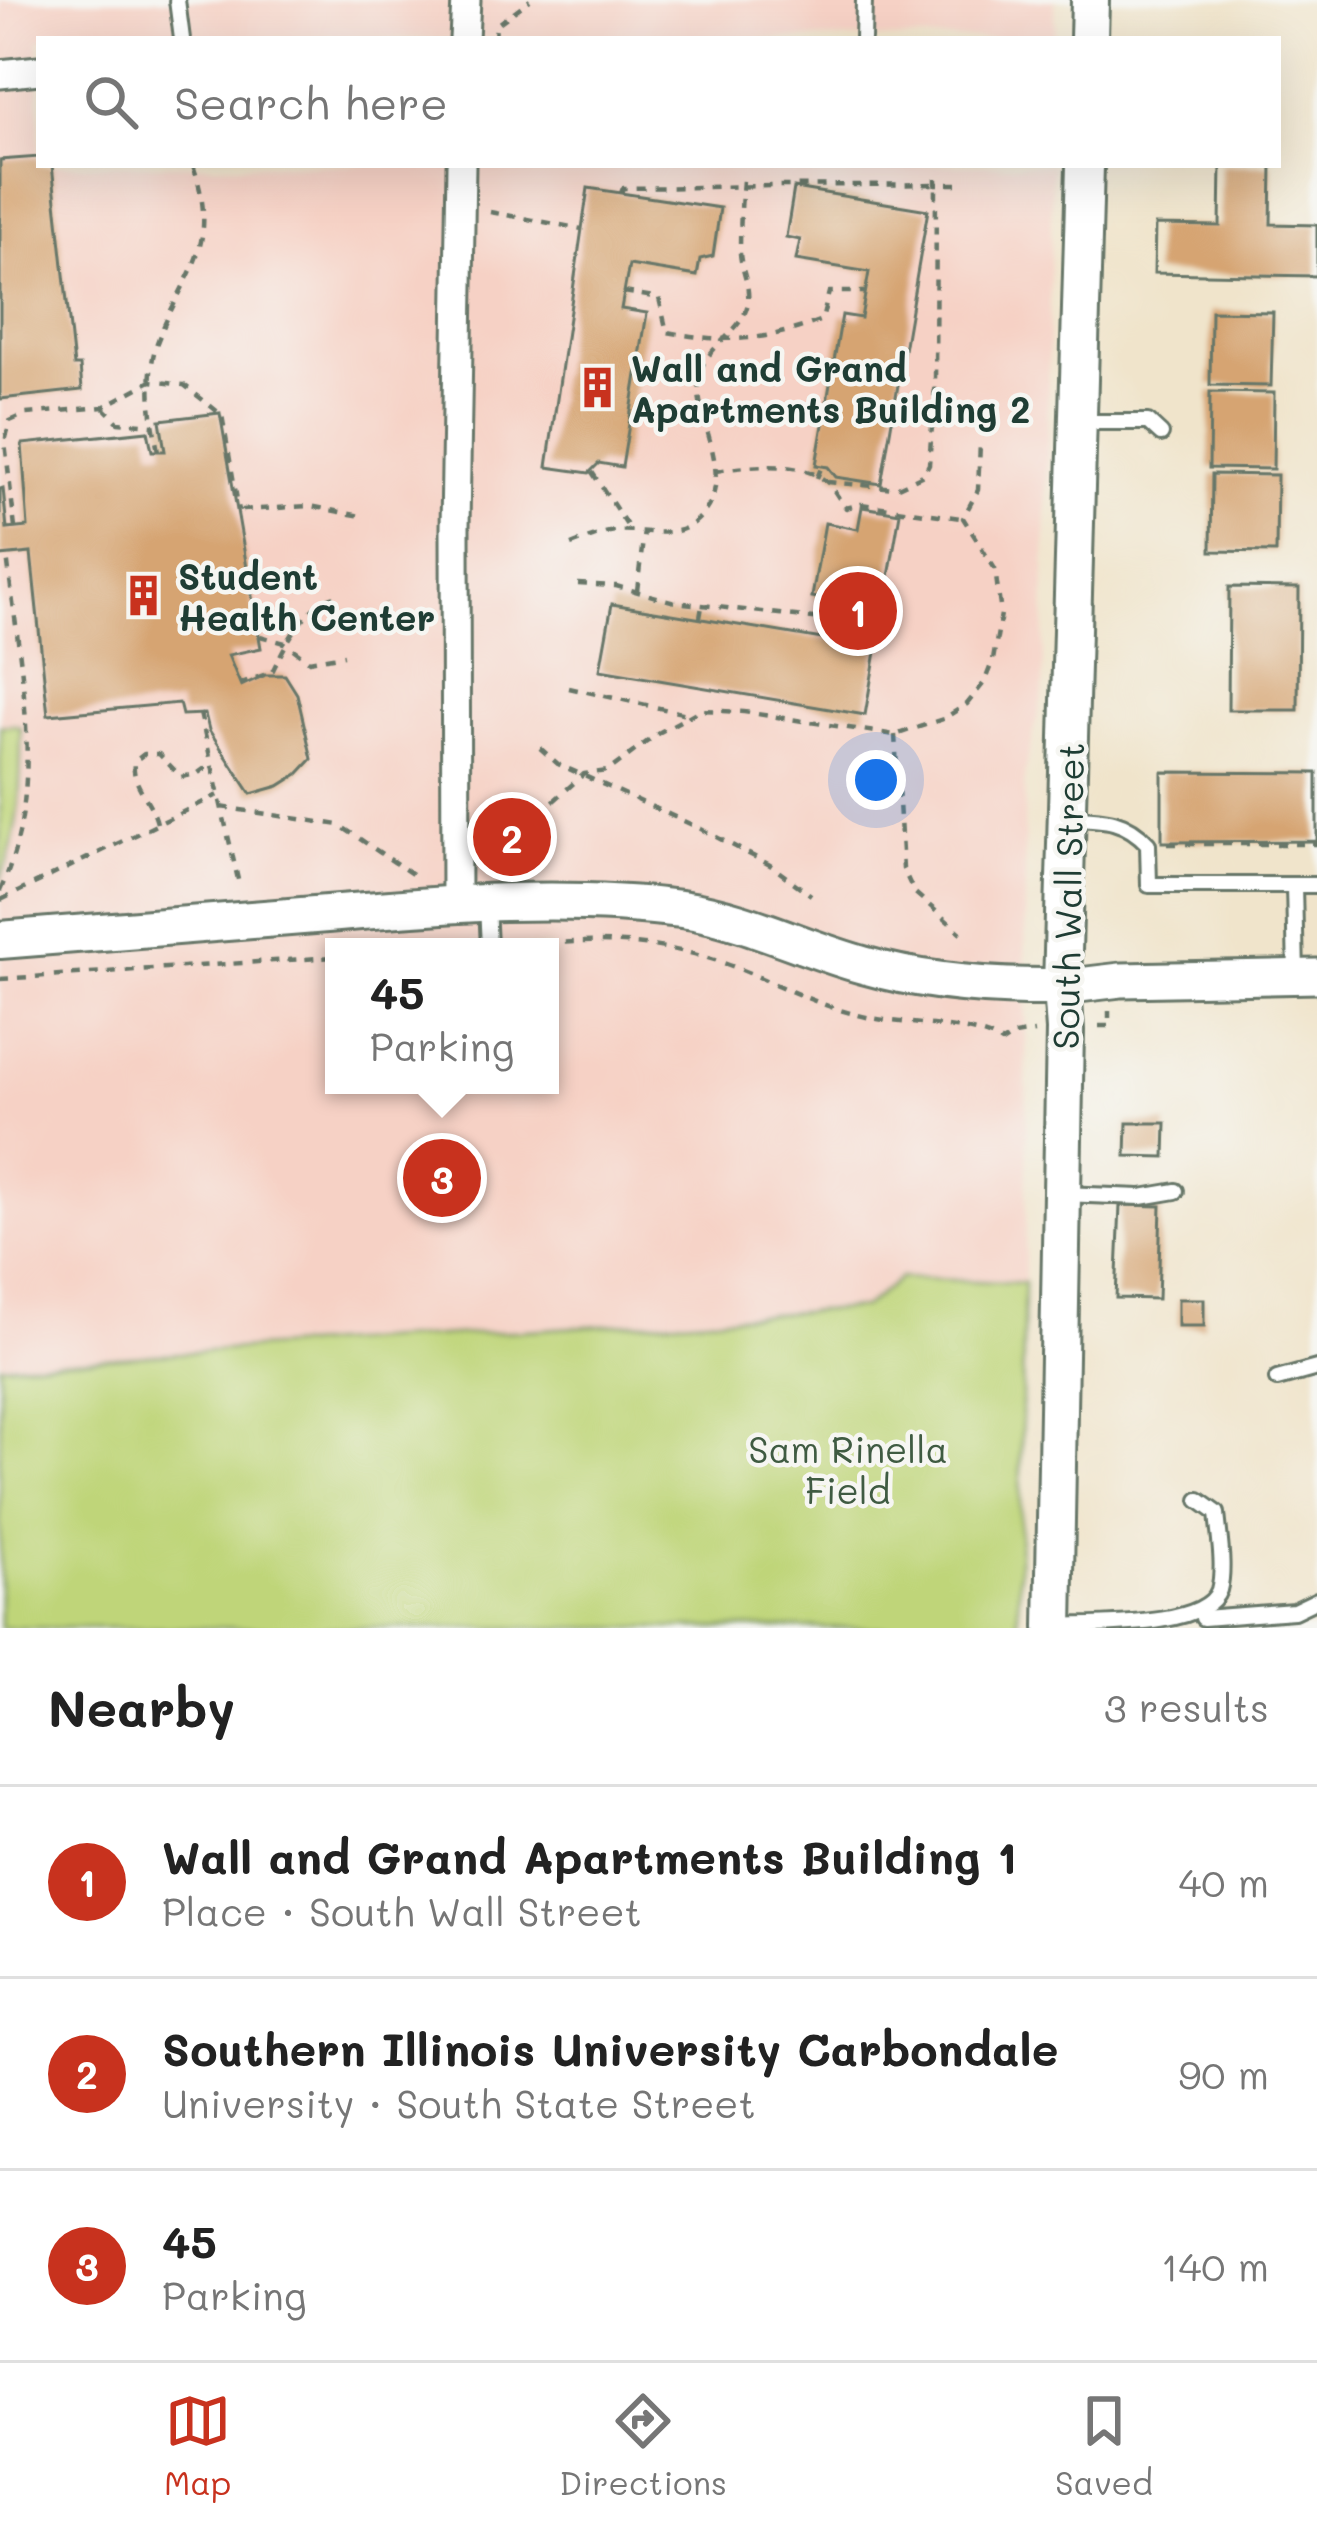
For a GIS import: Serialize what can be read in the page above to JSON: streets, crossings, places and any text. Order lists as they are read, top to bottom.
{
  "streets": {
    "main road": ["South Wall Street"]
  },
  "parks": ["Sam Rinella Field"],
  "places": {
    "building": ["Wall and Grand Apartments Building 2", "Student Health Center"]
  },
  "page": {
    "search": "Search here",
    "pins": ["1", "2", "3"],
    "popup": ["45", "Parking"],
    "heading": ["Nearby", "3 results"],
    "list": [
      {
        "mark": "1",
        "name": "Wall and Grand Apartments Building 1",
        "note": "Place · South Wall Street",
        "value": "40 m"
      },
      {
        "mark": "2",
        "name": "Southern Illinois University Carbondale",
        "note": "University · South State Street",
        "value": "90 m"
      },
      {
        "mark": "3",
        "name": "45",
        "note": "Parking",
        "value": "140 m"
      }
    ],
    "nav": ["Map", "Directions", "Saved"]
  }
}
